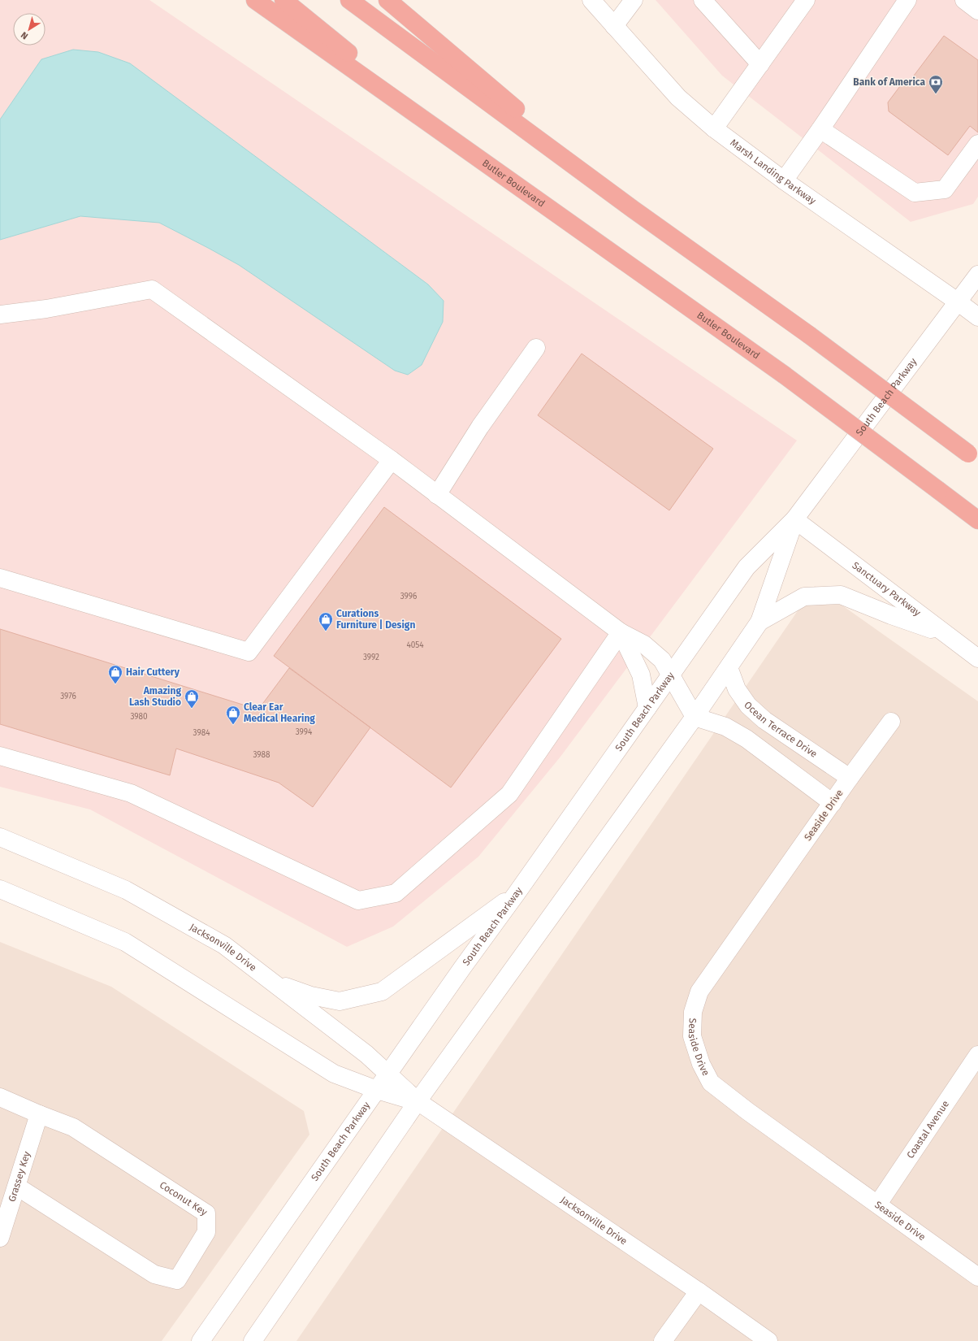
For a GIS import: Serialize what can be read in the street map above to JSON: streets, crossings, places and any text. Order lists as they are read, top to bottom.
{
  "streets": {
    "highway": ["Butler Boulevard"],
    "street": [
      "Marsh Landing Parkway",
      "South Beach Parkway",
      "Sanctuary Parkway",
      "Ocean Terrace Drive",
      "Seaside Drive",
      "Jacksonville Drive",
      "Coastal Avenue",
      "Grassey Key",
      "Coconut Key"
    ]
  },
  "crossings": [
    ["Marsh Landing Parkway", "South Beach Parkway"],
    ["South Beach Parkway", "Sanctuary Parkway"],
    ["South Beach Parkway", "Ocean Terrace Drive"],
    ["South Beach Parkway", "Jacksonville Drive"],
    ["Ocean Terrace Drive", "Seaside Drive"],
    ["Seaside Drive", "Coastal Avenue"],
    ["Grassey Key", "Coconut Key"]
  ],
  "places": {
    "bank": ["Bank of America"],
    "shop": [
      "Curations Furniture | Design",
      "Hair Cuttery",
      "Amazing Lash Studio",
      "Clear Ear Medical Hearing"
    ]
  },
  "house_numbers": [
    "3996",
    "4054",
    "3992",
    "3976",
    "3980",
    "3994",
    "3984",
    "3988"
  ],
  "north": "bottom left"
}
